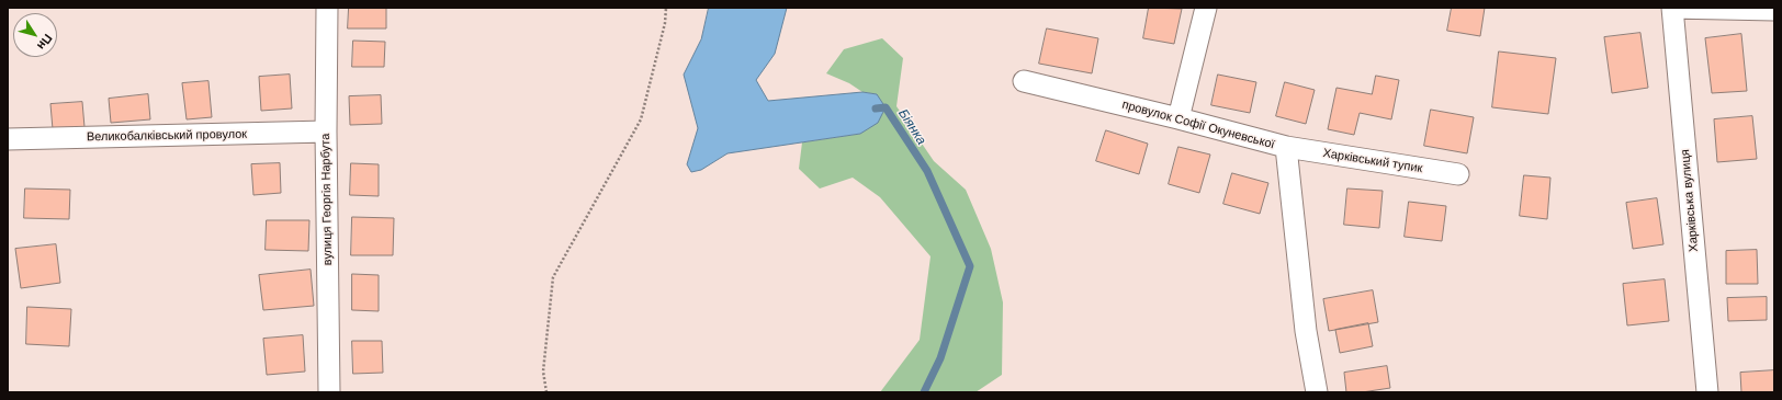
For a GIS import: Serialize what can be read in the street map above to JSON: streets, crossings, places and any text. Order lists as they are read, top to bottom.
{
  "streets": {
    "street": [
      "провулок Софії Окуневської",
      "Великобалківський провулок",
      "Харківський тупик",
      "вулиця Георгія Нарбута",
      "Харківська вулиця"
    ]
  },
  "crossings": [
    ["провулок Софії Окуневської", "Харківський тупик"],
    ["Великобалківський провулок", "вулиця Георгія Нарбута"]
  ],
  "water": ["Біянка"],
  "north": "bottom right"
}
